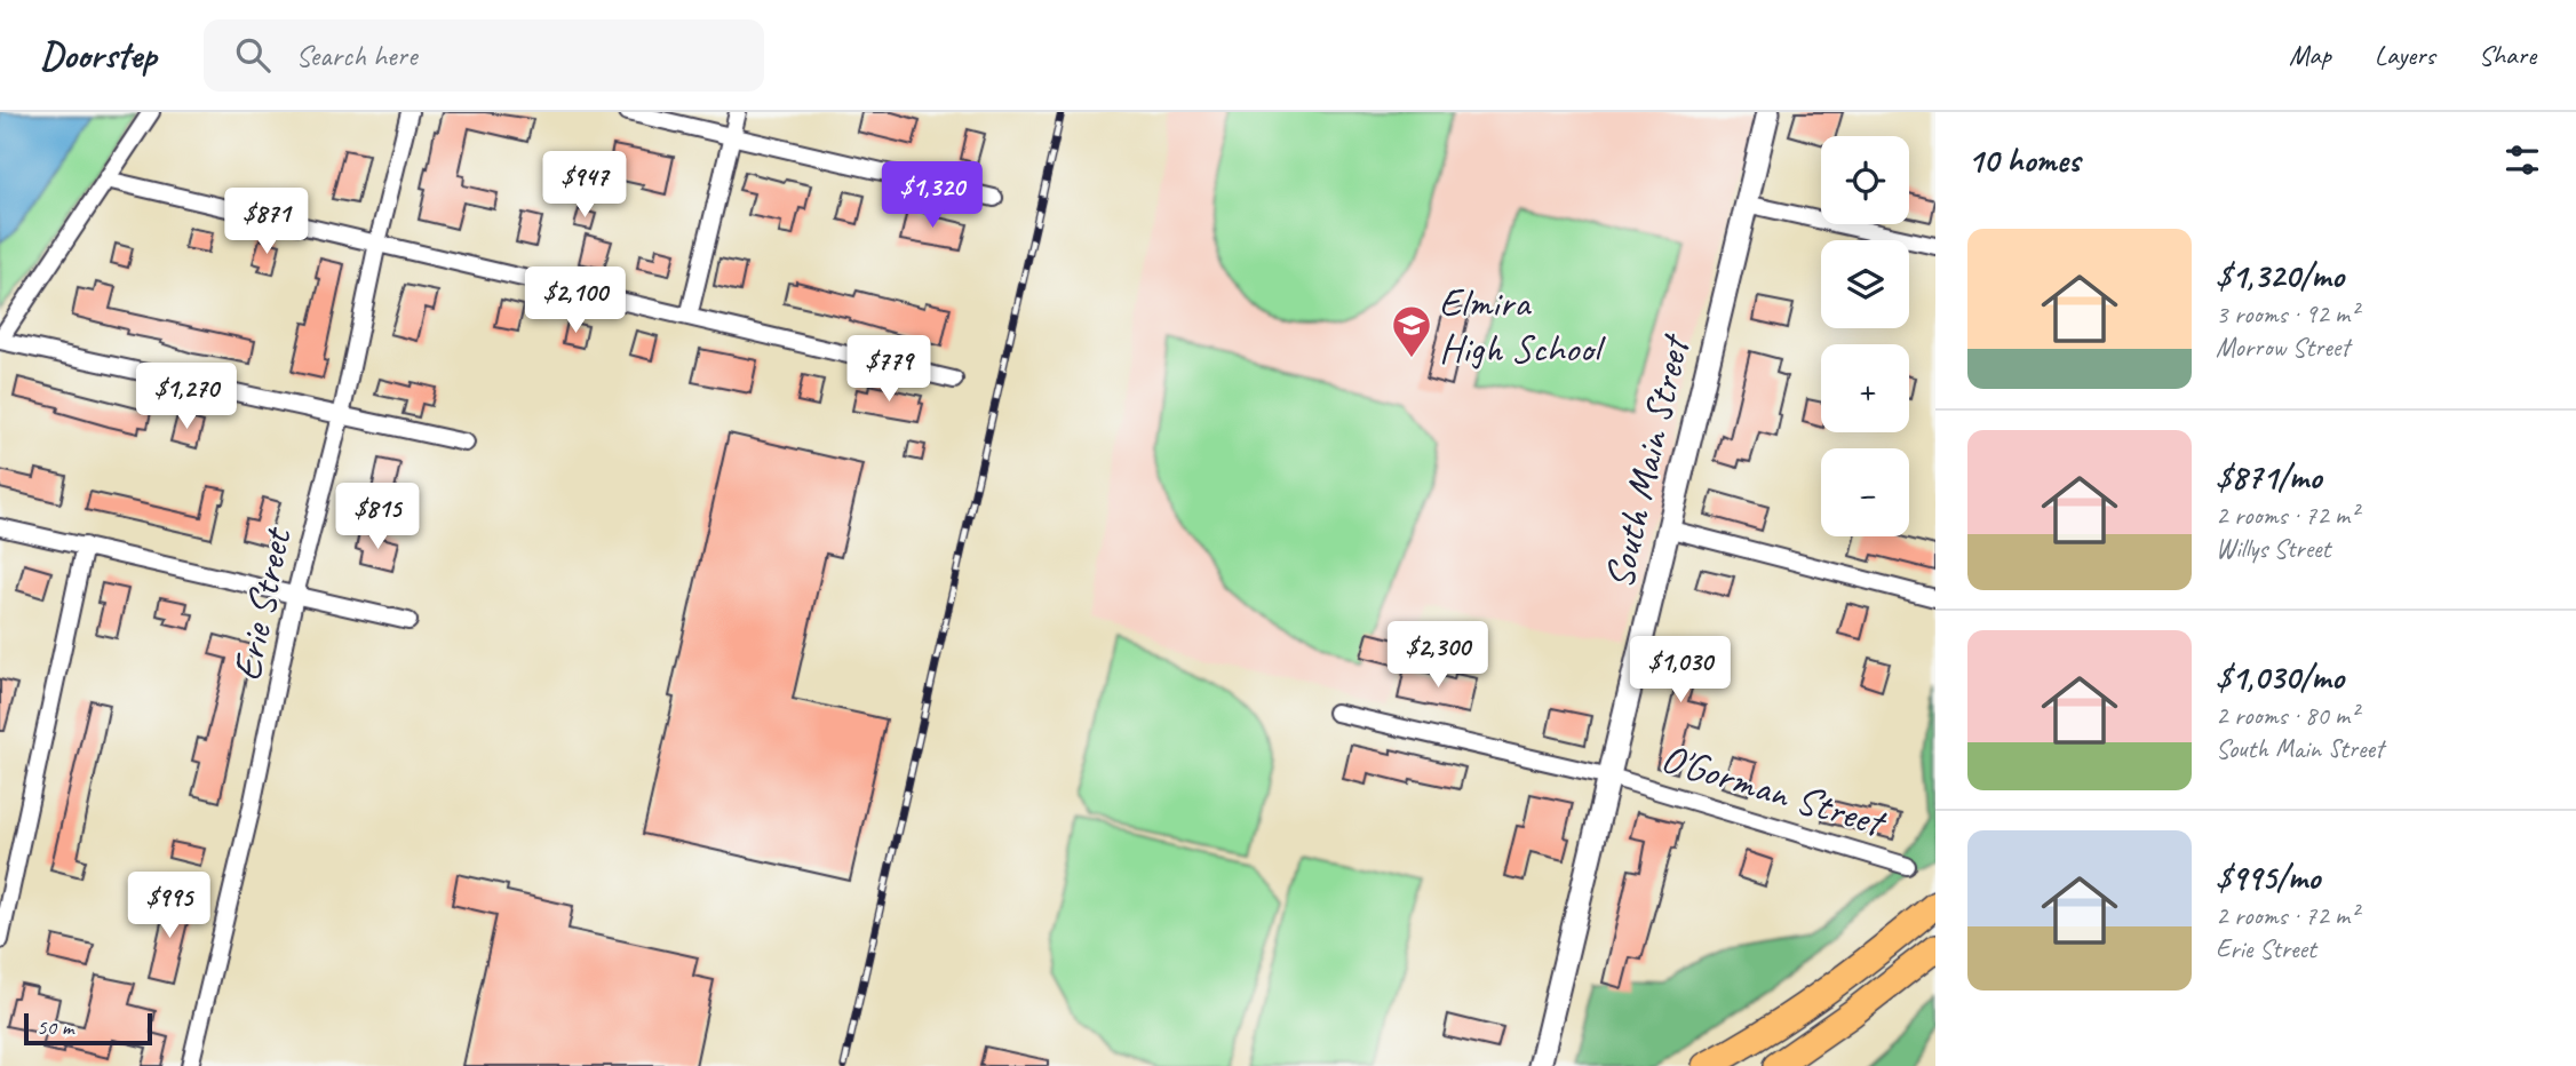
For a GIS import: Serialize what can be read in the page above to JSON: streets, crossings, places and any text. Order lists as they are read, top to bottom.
{
  "streets": {
    "street": ["South Main Street", "Erie Street", "O'Gorman Street"]
  },
  "crossings": [
    ["South Main Street", "O'Gorman Street"]
  ],
  "places": {
    "school or university": ["Elmira High School"]
  },
  "scale_bar": "50 m",
  "page": {
    "header": "Doorstep",
    "search": "Search here",
    "nav": ["Map", "Layers", "Share"],
    "heading": "10 homes",
    "map_buttons": ["+", "−"],
    "price": [
      "$947",
      "$1,320",
      "$871",
      "$2,100",
      "$779",
      "$1,270",
      "$815",
      "$2,300",
      "$1,030",
      "$995"
    ],
    "list": [
      {
        "name": "$1,320/mo",
        "note": "3 rooms · 92 m² · Morrow Street"
      },
      {
        "name": "$871/mo",
        "note": "2 rooms · 72 m² · Willys Street"
      },
      {
        "name": "$1,030/mo",
        "note": "2 rooms · 80 m² · South Main Street"
      },
      {
        "name": "$995/mo",
        "note": "2 rooms · 72 m² · Erie Street"
      }
    ],
    "scale": "50 m"
  }
}
